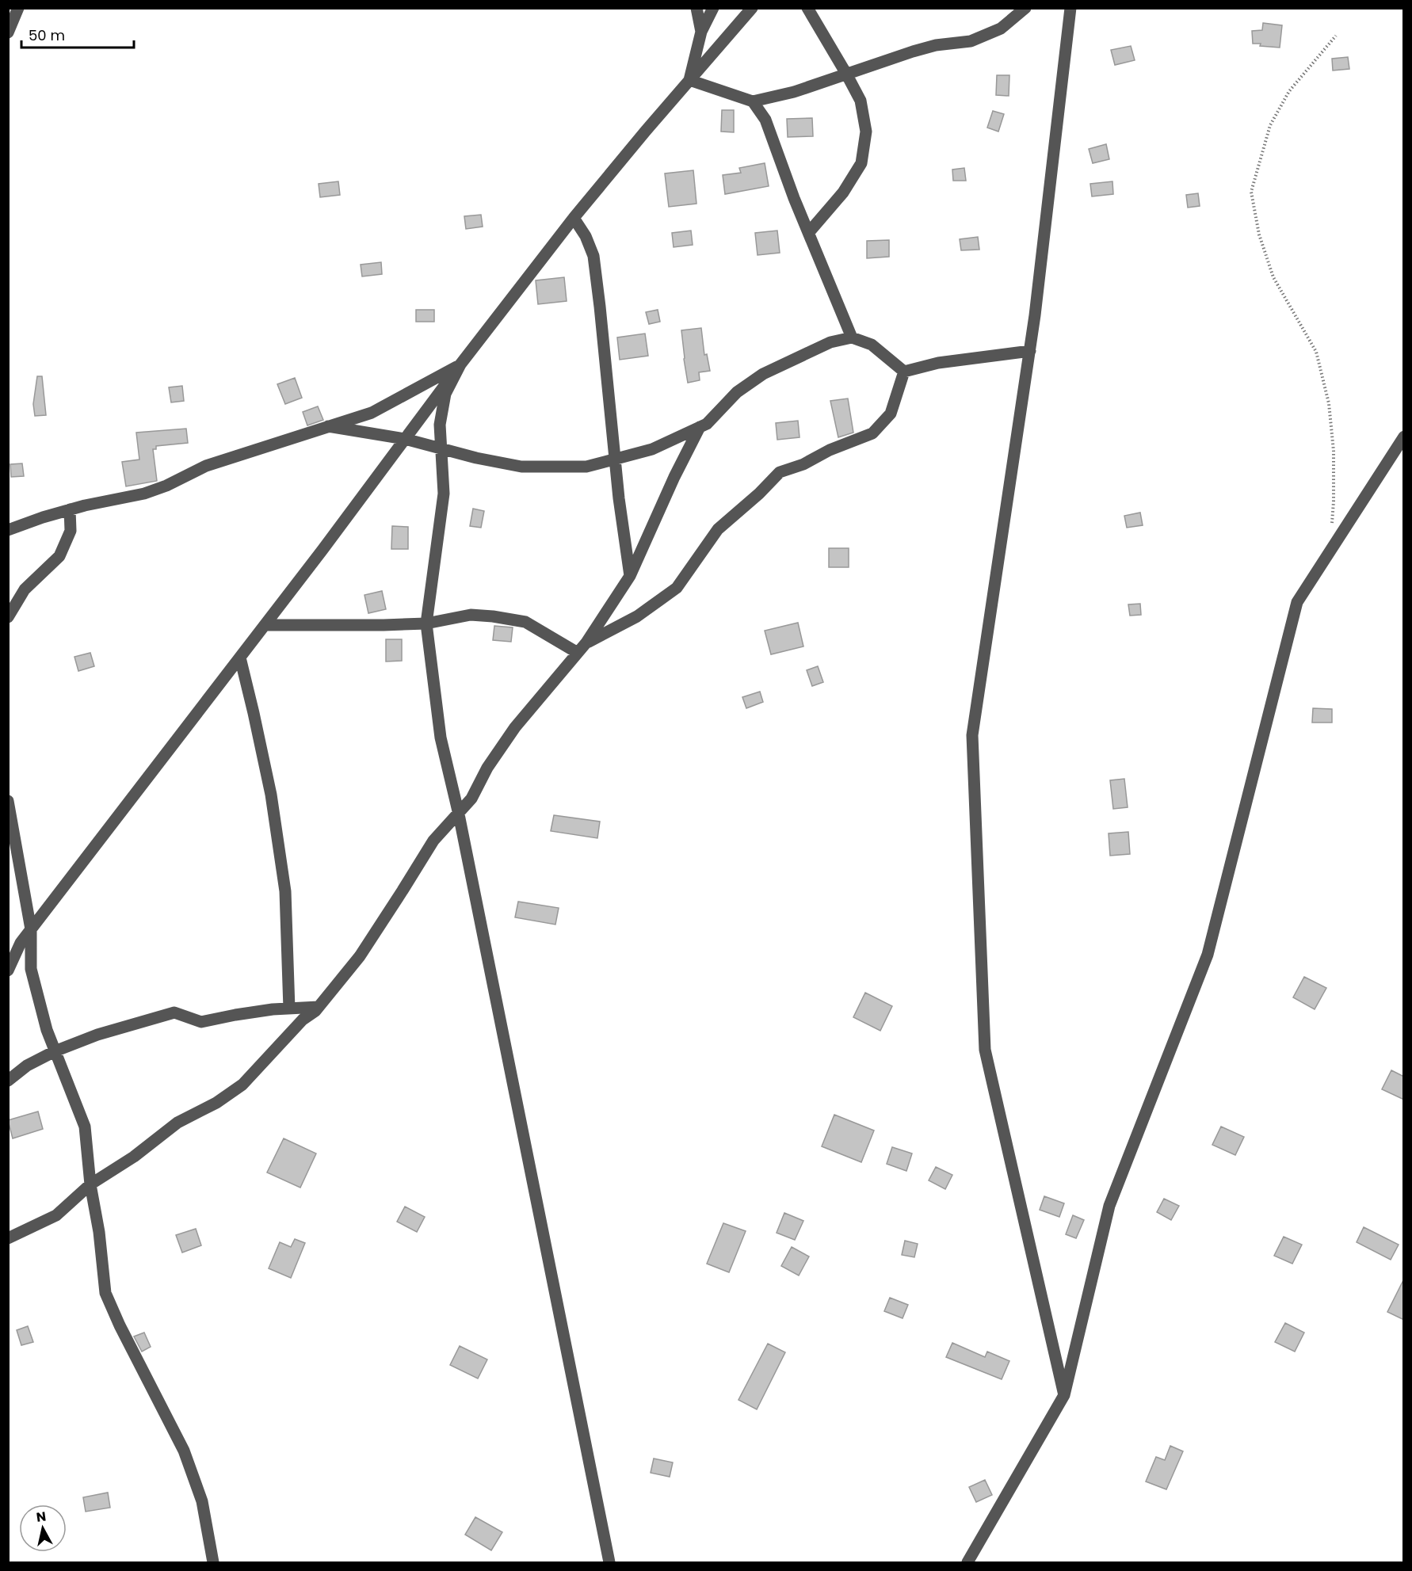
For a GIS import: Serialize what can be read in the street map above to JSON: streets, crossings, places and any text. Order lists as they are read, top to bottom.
{
  "scale_bar": "50 m",
  "north": "top"
}
